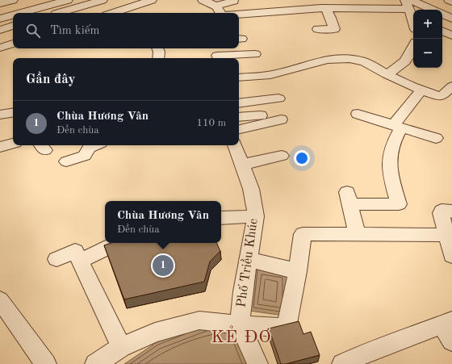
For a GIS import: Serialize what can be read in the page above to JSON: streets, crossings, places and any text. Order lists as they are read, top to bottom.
{
  "streets": {
    "street": ["Phố Triều Khúc"]
  },
  "districts": ["KẺ ĐƠ"],
  "page": {
    "map_buttons": ["+", "−"],
    "search": "Tìm kiếm",
    "heading": "Gần đây",
    "list": [
      {
        "mark": "1",
        "name": "Chùa Hương Vân",
        "note": "Đền chùa",
        "value": "110 m"
      }
    ],
    "popup": ["Chùa Hương Vân", "Đền chùa"],
    "pins": "1"
  }
}
